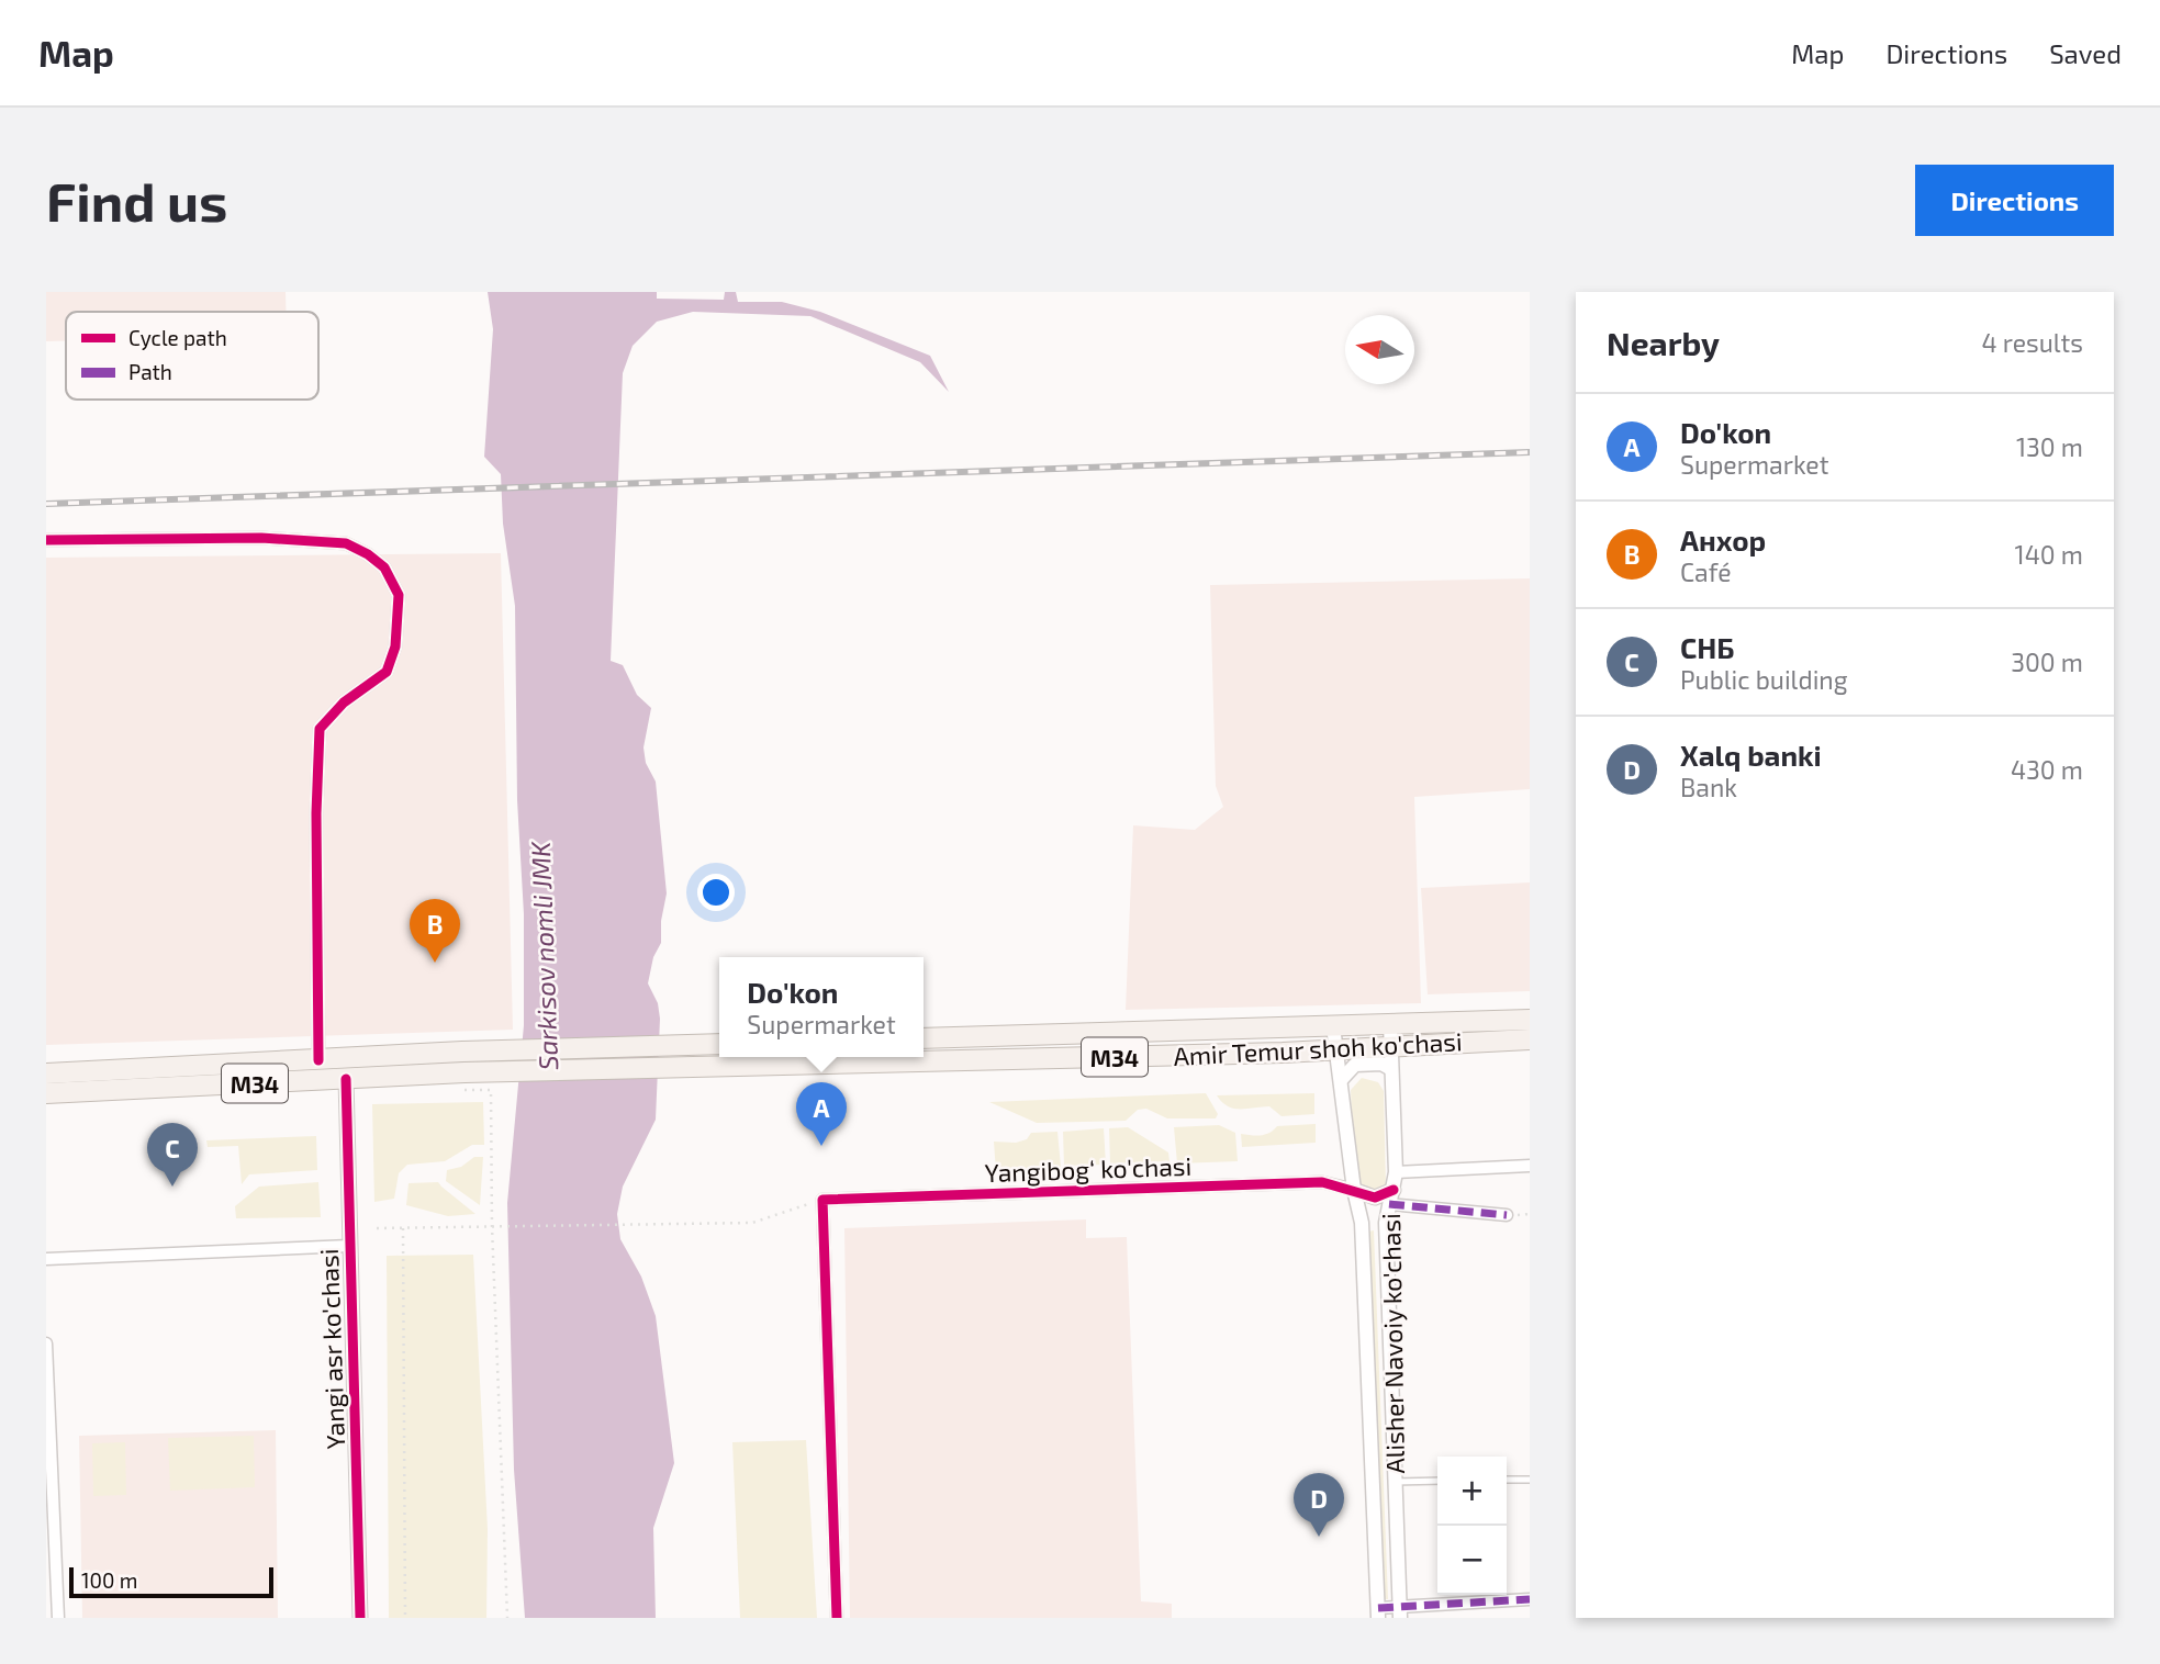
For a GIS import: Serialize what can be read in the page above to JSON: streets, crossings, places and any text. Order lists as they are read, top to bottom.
{
  "streets": {
    "highway": ["Amir Temur shoh ko'chasi", "M34"],
    "street": ["Yangibog‘ ko'chasi", "Alisher Navoiy ko'chasi", "Yangi asr ko'chasi"]
  },
  "crossings": [
    ["Amir Temur shoh ko'chasi", "Alisher Navoiy ko'chasi"],
    ["Amir Temur shoh ko'chasi", "Yangi asr ko'chasi"],
    ["Yangibog‘ ko'chasi", "Alisher Navoiy ko'chasi"]
  ],
  "water": ["Sarkisov nomli JMK"],
  "legend": ["Cycle path", "Path"],
  "scale_bar": "100 m",
  "north": "left",
  "page": {
    "header": "Map",
    "nav": ["Map", "Directions", "Saved"],
    "buttons": "Directions",
    "title": "Find us",
    "heading": ["Nearby", "4 results"],
    "list": [
      {
        "mark": "A",
        "name": "Do'kon",
        "note": "Supermarket",
        "value": "130 m"
      },
      {
        "mark": "B",
        "name": "Анхор",
        "note": "Café",
        "value": "140 m"
      },
      {
        "mark": "C",
        "name": "СНБ",
        "note": "Public building",
        "value": "300 m"
      },
      {
        "mark": "D",
        "name": "Xalq banki",
        "note": "Bank",
        "value": "430 m"
      }
    ],
    "pins": [
      "B",
      "A",
      "C",
      "D"
    ],
    "popup": ["Do'kon", "Supermarket"],
    "map_buttons": ["+", "−"],
    "scale": "100 m"
  }
}
